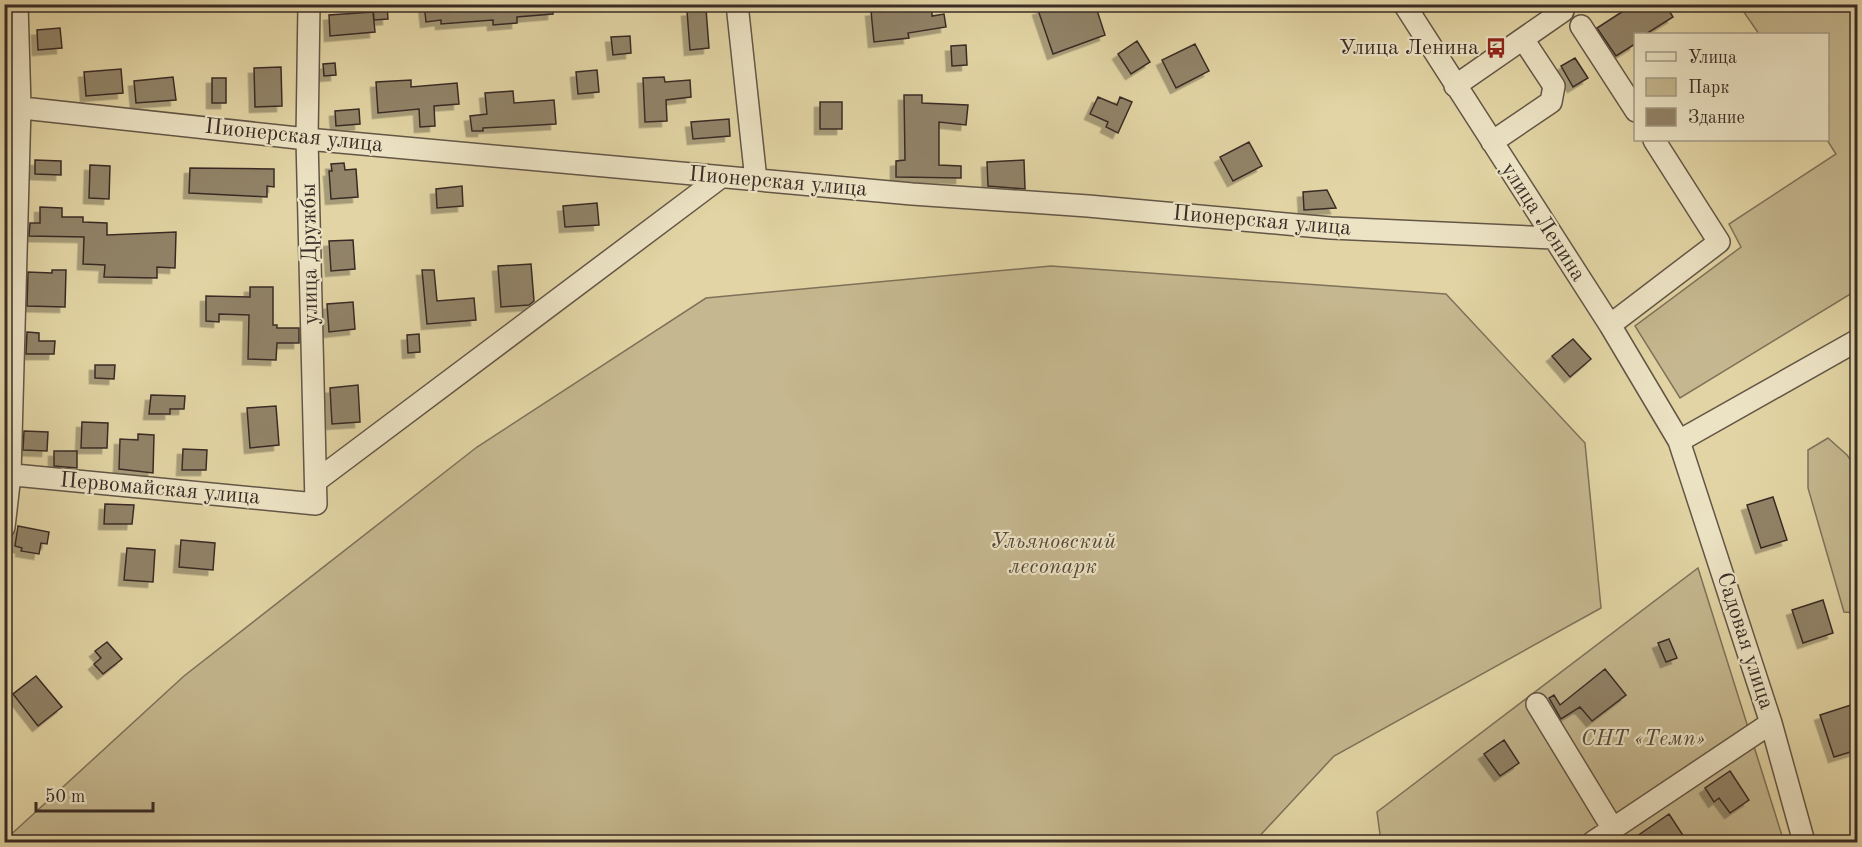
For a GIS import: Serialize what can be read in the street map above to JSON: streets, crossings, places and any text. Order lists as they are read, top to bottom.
{
  "streets": {
    "street": [
      "Пионерская улица",
      "улица Ленина",
      "улица Дружбы",
      "Первомайская улица",
      "Садовая улица"
    ]
  },
  "crossings": [
    ["Пионерская улица", "улица Ленина"],
    ["Пионерская улица", "улица Дружбы"],
    ["улица Ленина", "Садовая улица"],
    ["улица Дружбы", "Первомайская улица"]
  ],
  "parks": ["Ульяновский лесопарк", "СНТ «Темп»"],
  "places": {
    "bus stop": ["Улица Ленина"]
  },
  "legend": ["Улица", "Парк", "Здание"],
  "scale_bar": "50 m"
}
